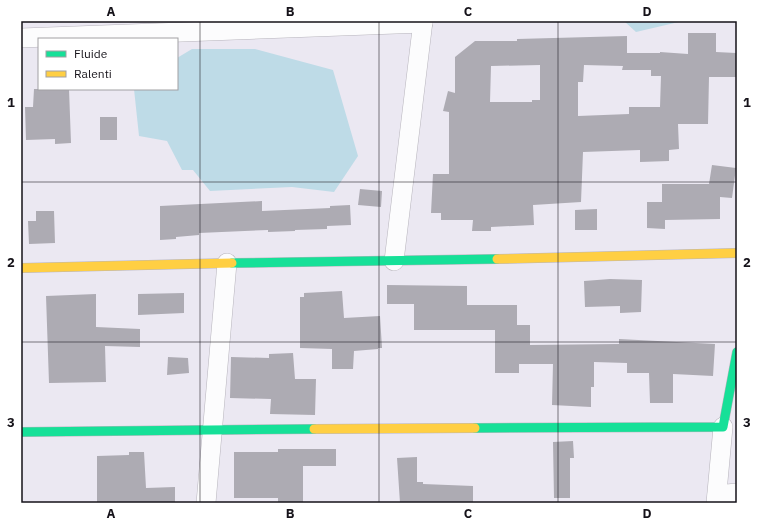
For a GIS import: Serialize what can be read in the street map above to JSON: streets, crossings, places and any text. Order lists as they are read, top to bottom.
{
  "legend": ["Fluide", "Ralenti"],
  "grid": {
    "columns": [
      "A",
      "B",
      "C",
      "D"
    ],
    "rows": ["1", "2", "3"]
  }
}
